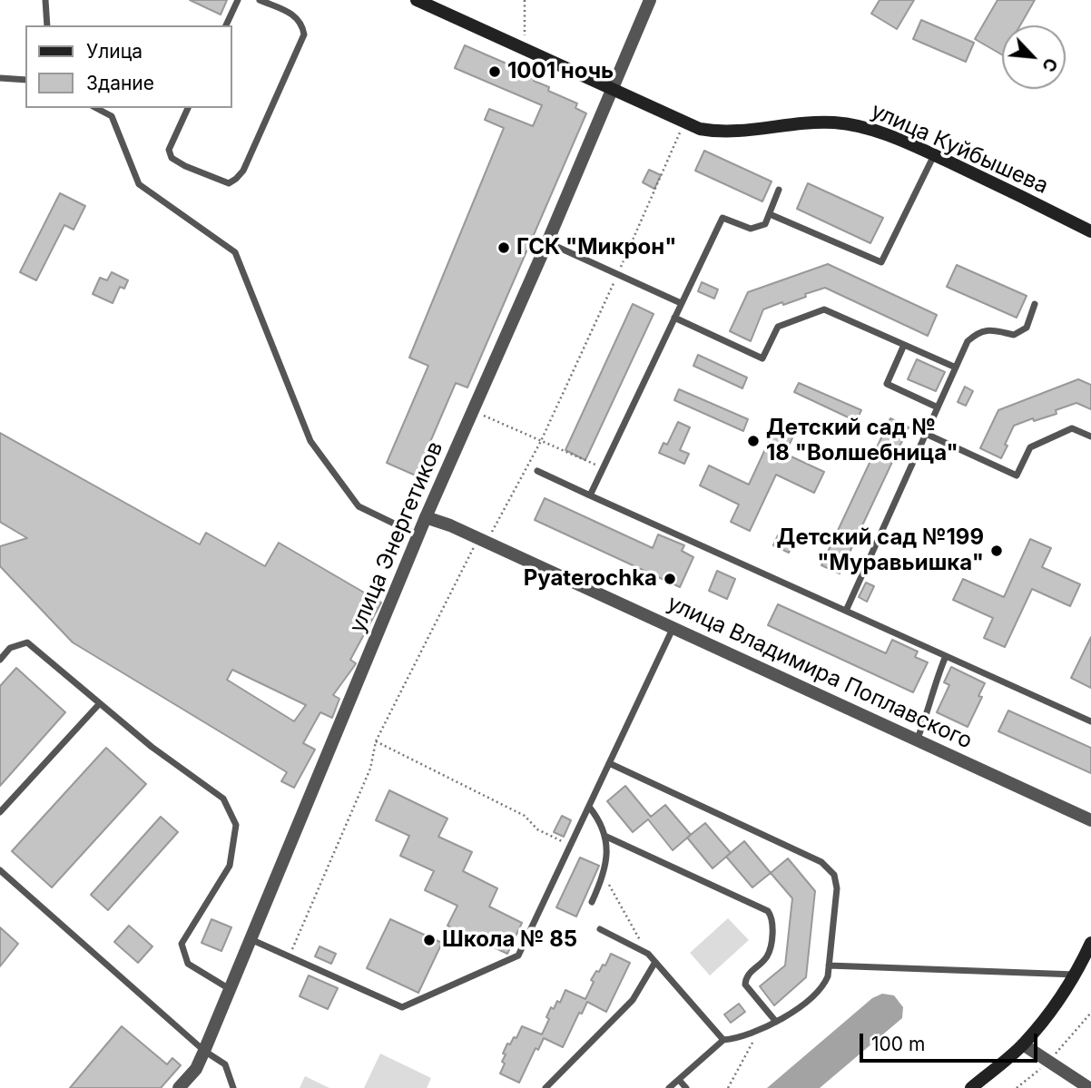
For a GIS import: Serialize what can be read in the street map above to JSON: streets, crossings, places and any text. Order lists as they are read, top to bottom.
{
  "streets": {
    "main road": ["улица Куйбышева"],
    "street": ["улица Энергетиков", "улица Владимира Поплавского"]
  },
  "crossings": [
    ["улица Куйбышева", "улица Энергетиков"],
    ["улица Энергетиков", "улица Владимира Поплавского"]
  ],
  "places": [
    "1001 ночь",
    "ГСК \"Микрон\"",
    "Детский сад № 18 \"Волшебница\"",
    "Детский сад №199 \"Муравьишка\"",
    "Pyaterochka",
    "Школа № 85"
  ],
  "legend": ["Улица", "Здание"],
  "scale_bar": "100 m",
  "north": "bottom right"
}
